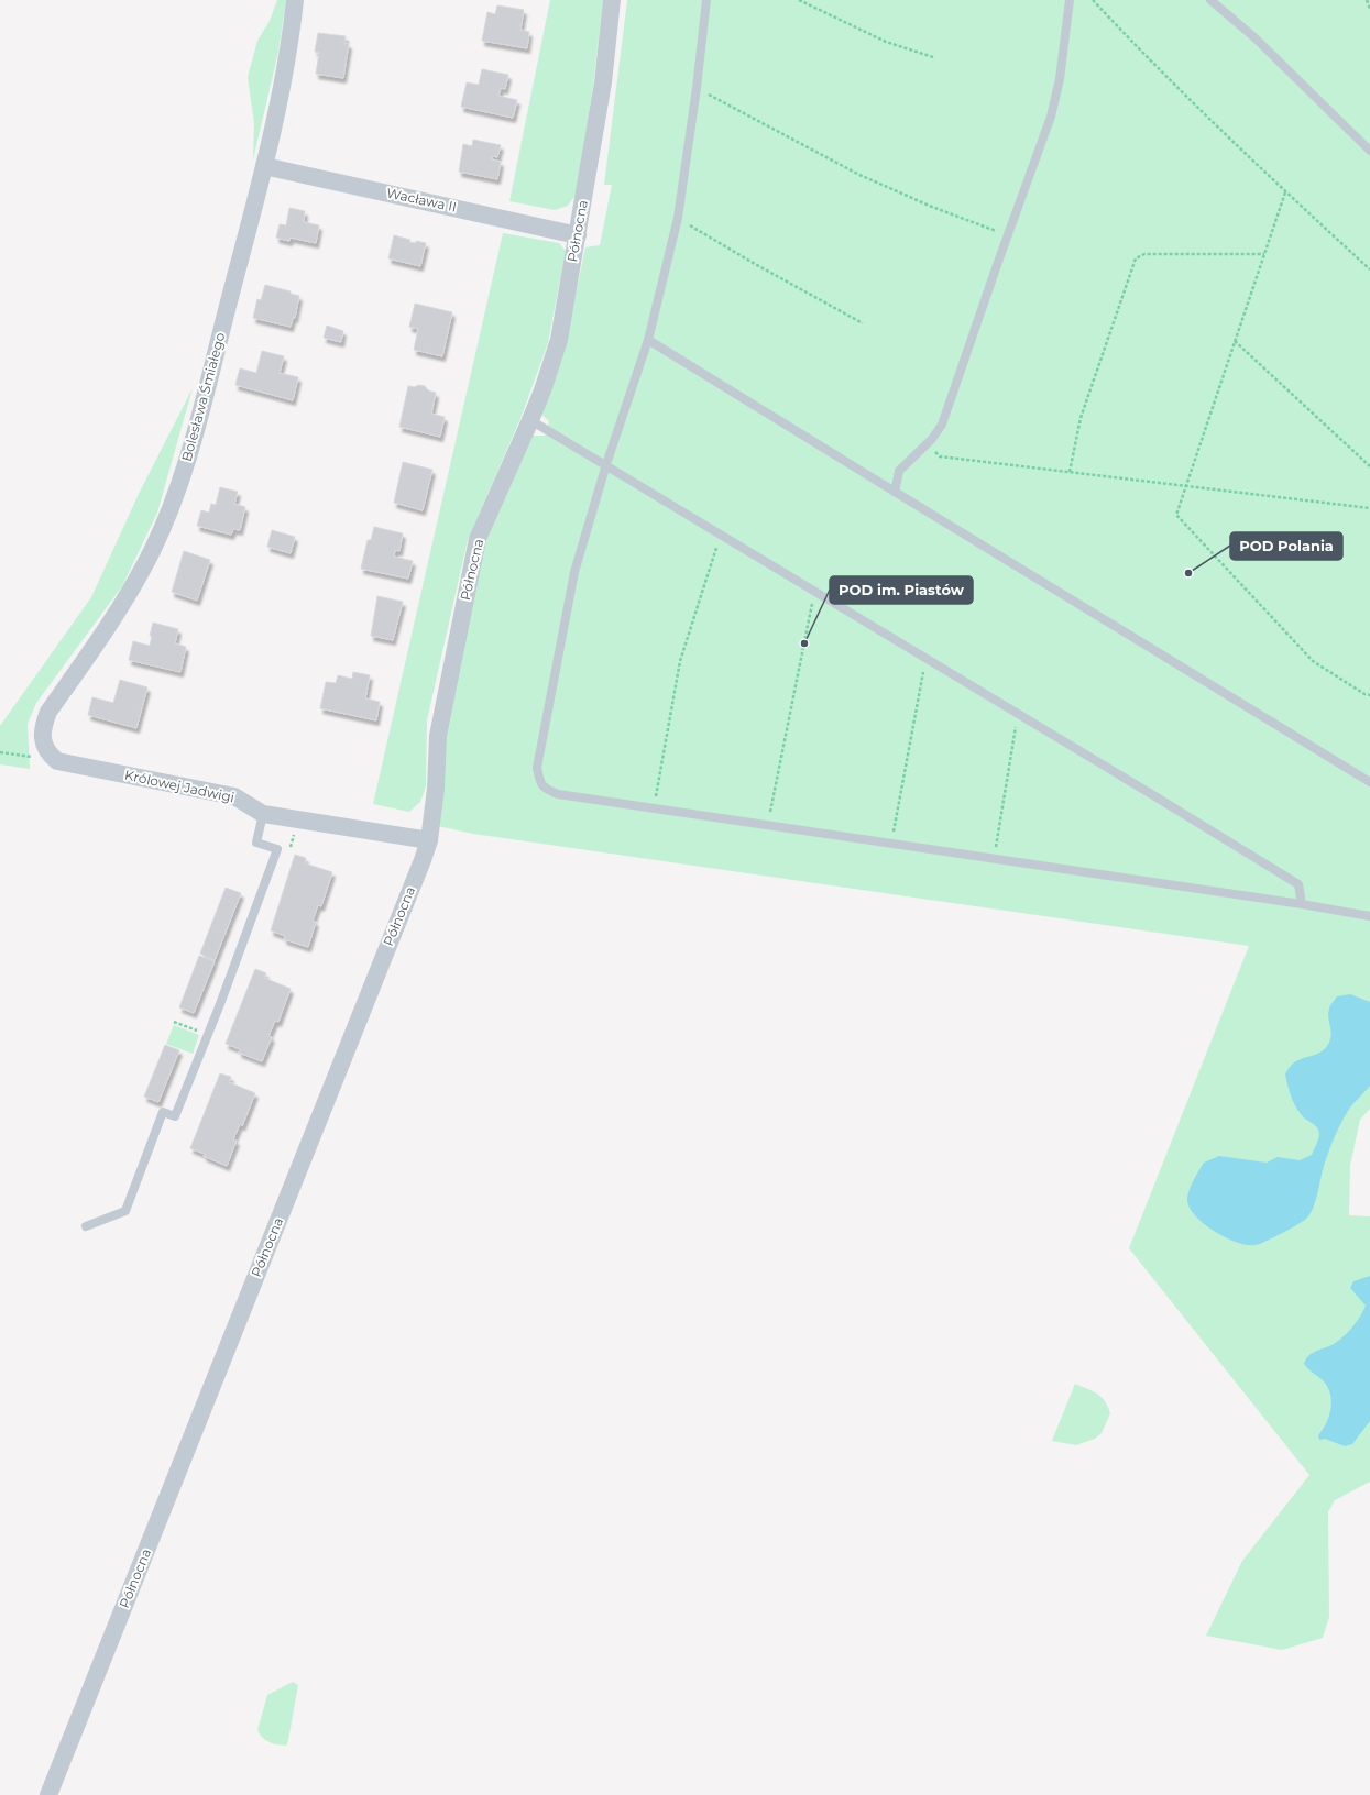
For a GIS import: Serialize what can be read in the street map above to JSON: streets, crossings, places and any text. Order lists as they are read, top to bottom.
{
  "streets": {
    "street": [
      "Wacława II",
      "Północna",
      "Bolesława Śmiałego",
      "Królowej Jadwigi"
    ]
  },
  "crossings": [
    ["Wacława II", "Północna"],
    ["Wacława II", "Bolesława Śmiałego"],
    ["Północna", "Królowej Jadwigi"],
    ["Bolesława Śmiałego", "Królowej Jadwigi"]
  ],
  "places": ["POD Polania", "POD im. Piastów"]
}
